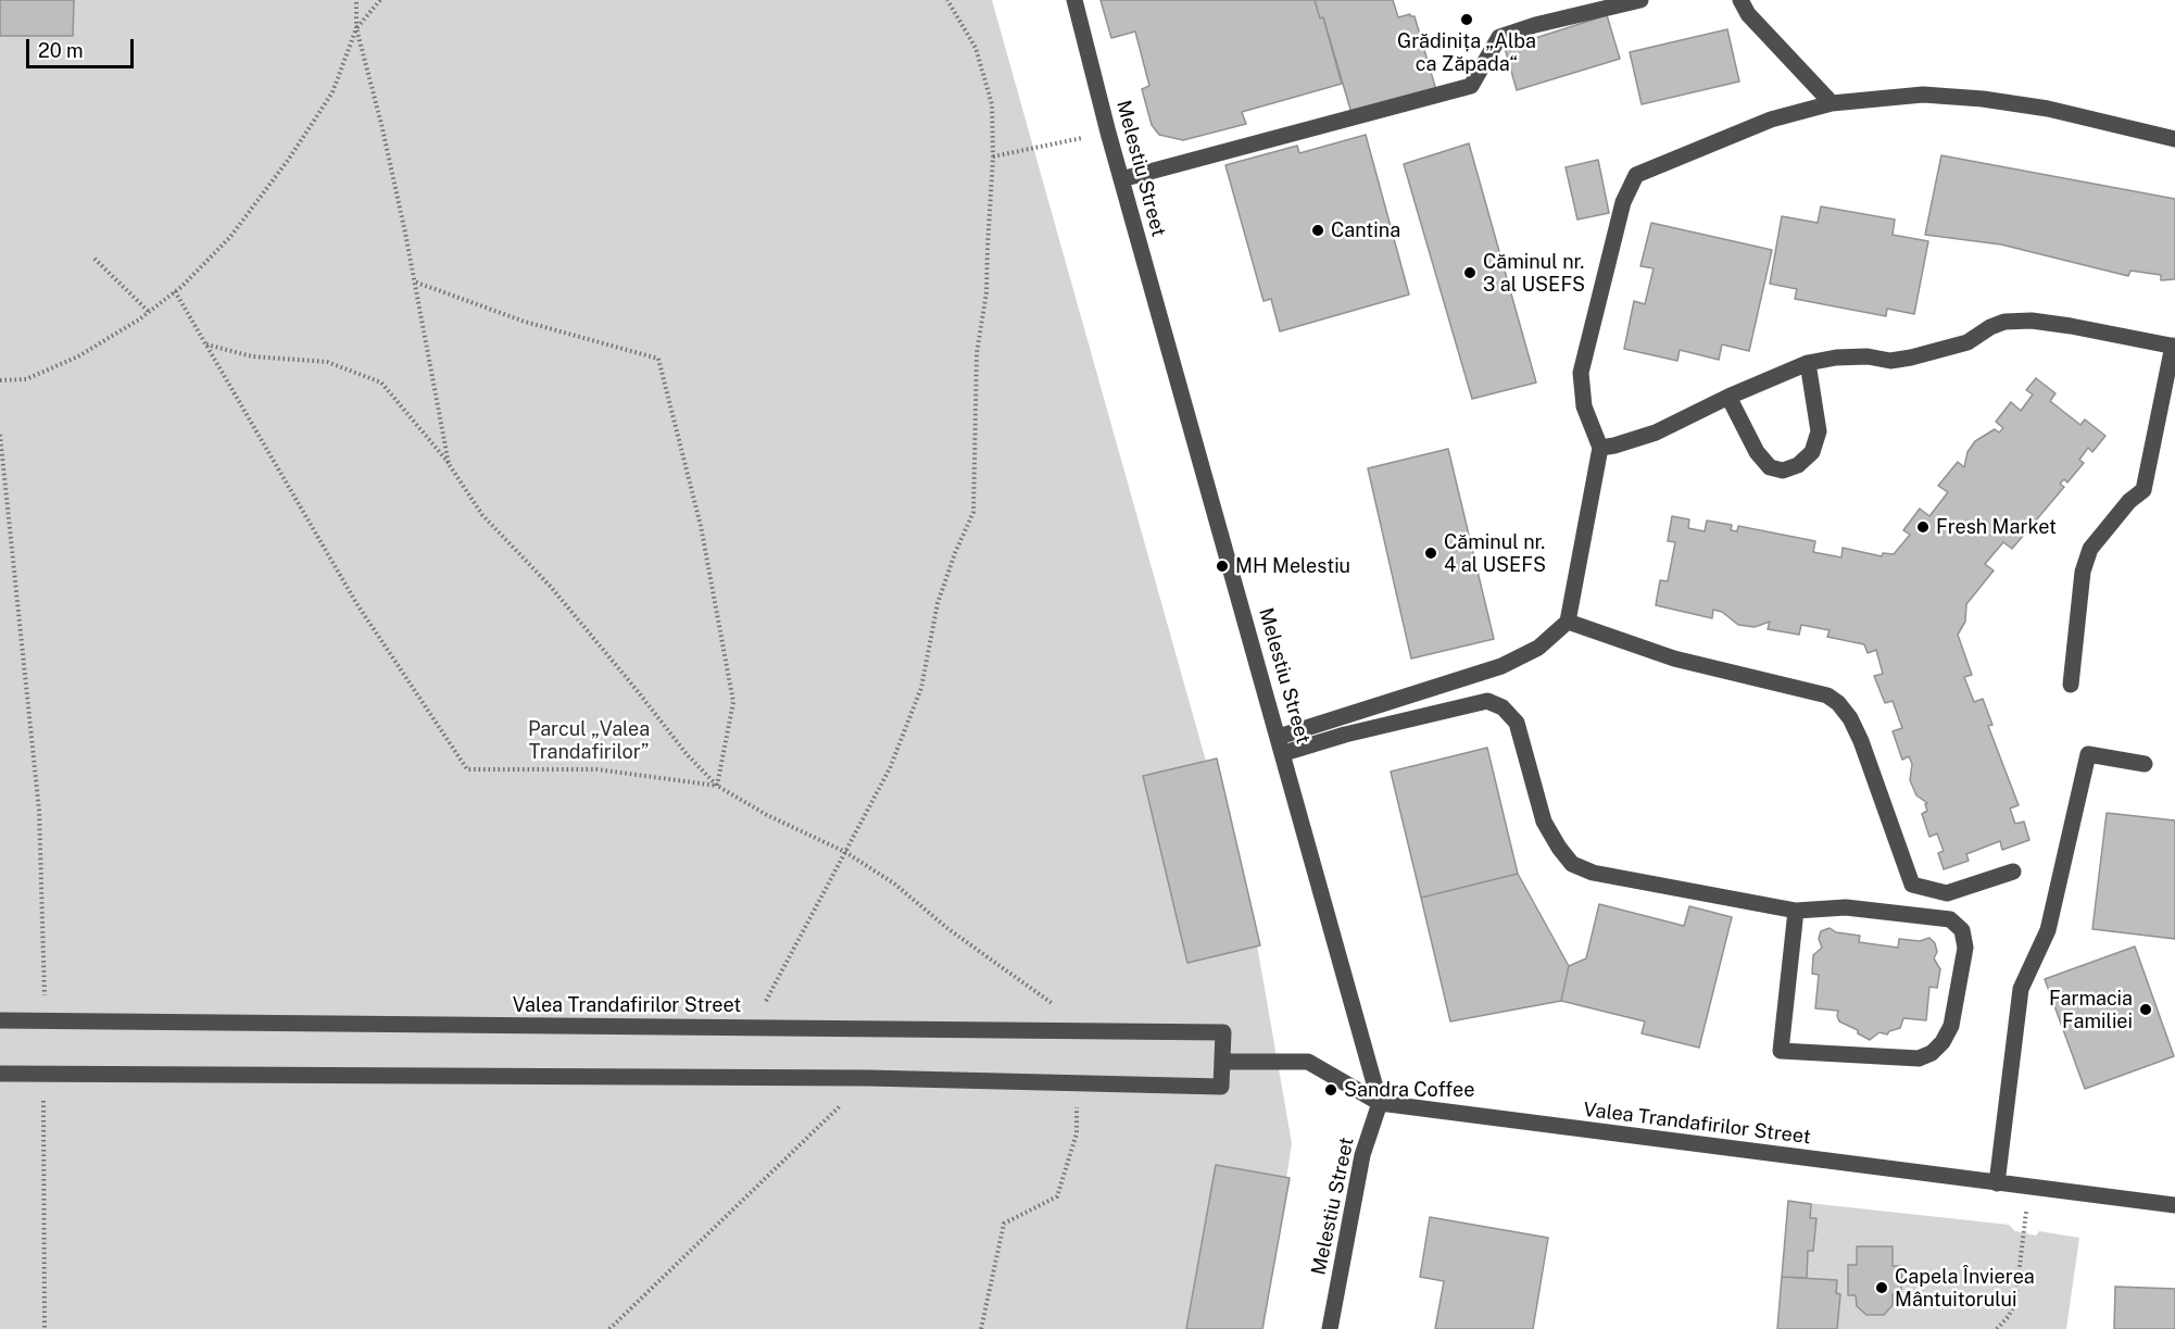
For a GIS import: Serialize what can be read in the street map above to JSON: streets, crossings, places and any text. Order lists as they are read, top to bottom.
{
  "streets": {
    "street": ["Melestiu Street", "Valea Trandafirilor Street"]
  },
  "crossings": [
    ["Melestiu Street", "Valea Trandafirilor Street"]
  ],
  "parks": ["Parcul „Valea Trandafirilor”"],
  "places": [
    "Grădinița „Alba ca Zăpada“",
    "Cantina",
    "Căminul nr. 3 al USEFS",
    "Fresh Market",
    "Căminul nr. 4 al USEFS",
    "MH Melestiu",
    "Farmacia Familiei",
    "Sandra Coffee",
    "Capela Învierea Mântuitorului"
  ],
  "scale_bar": "20 m"
}
